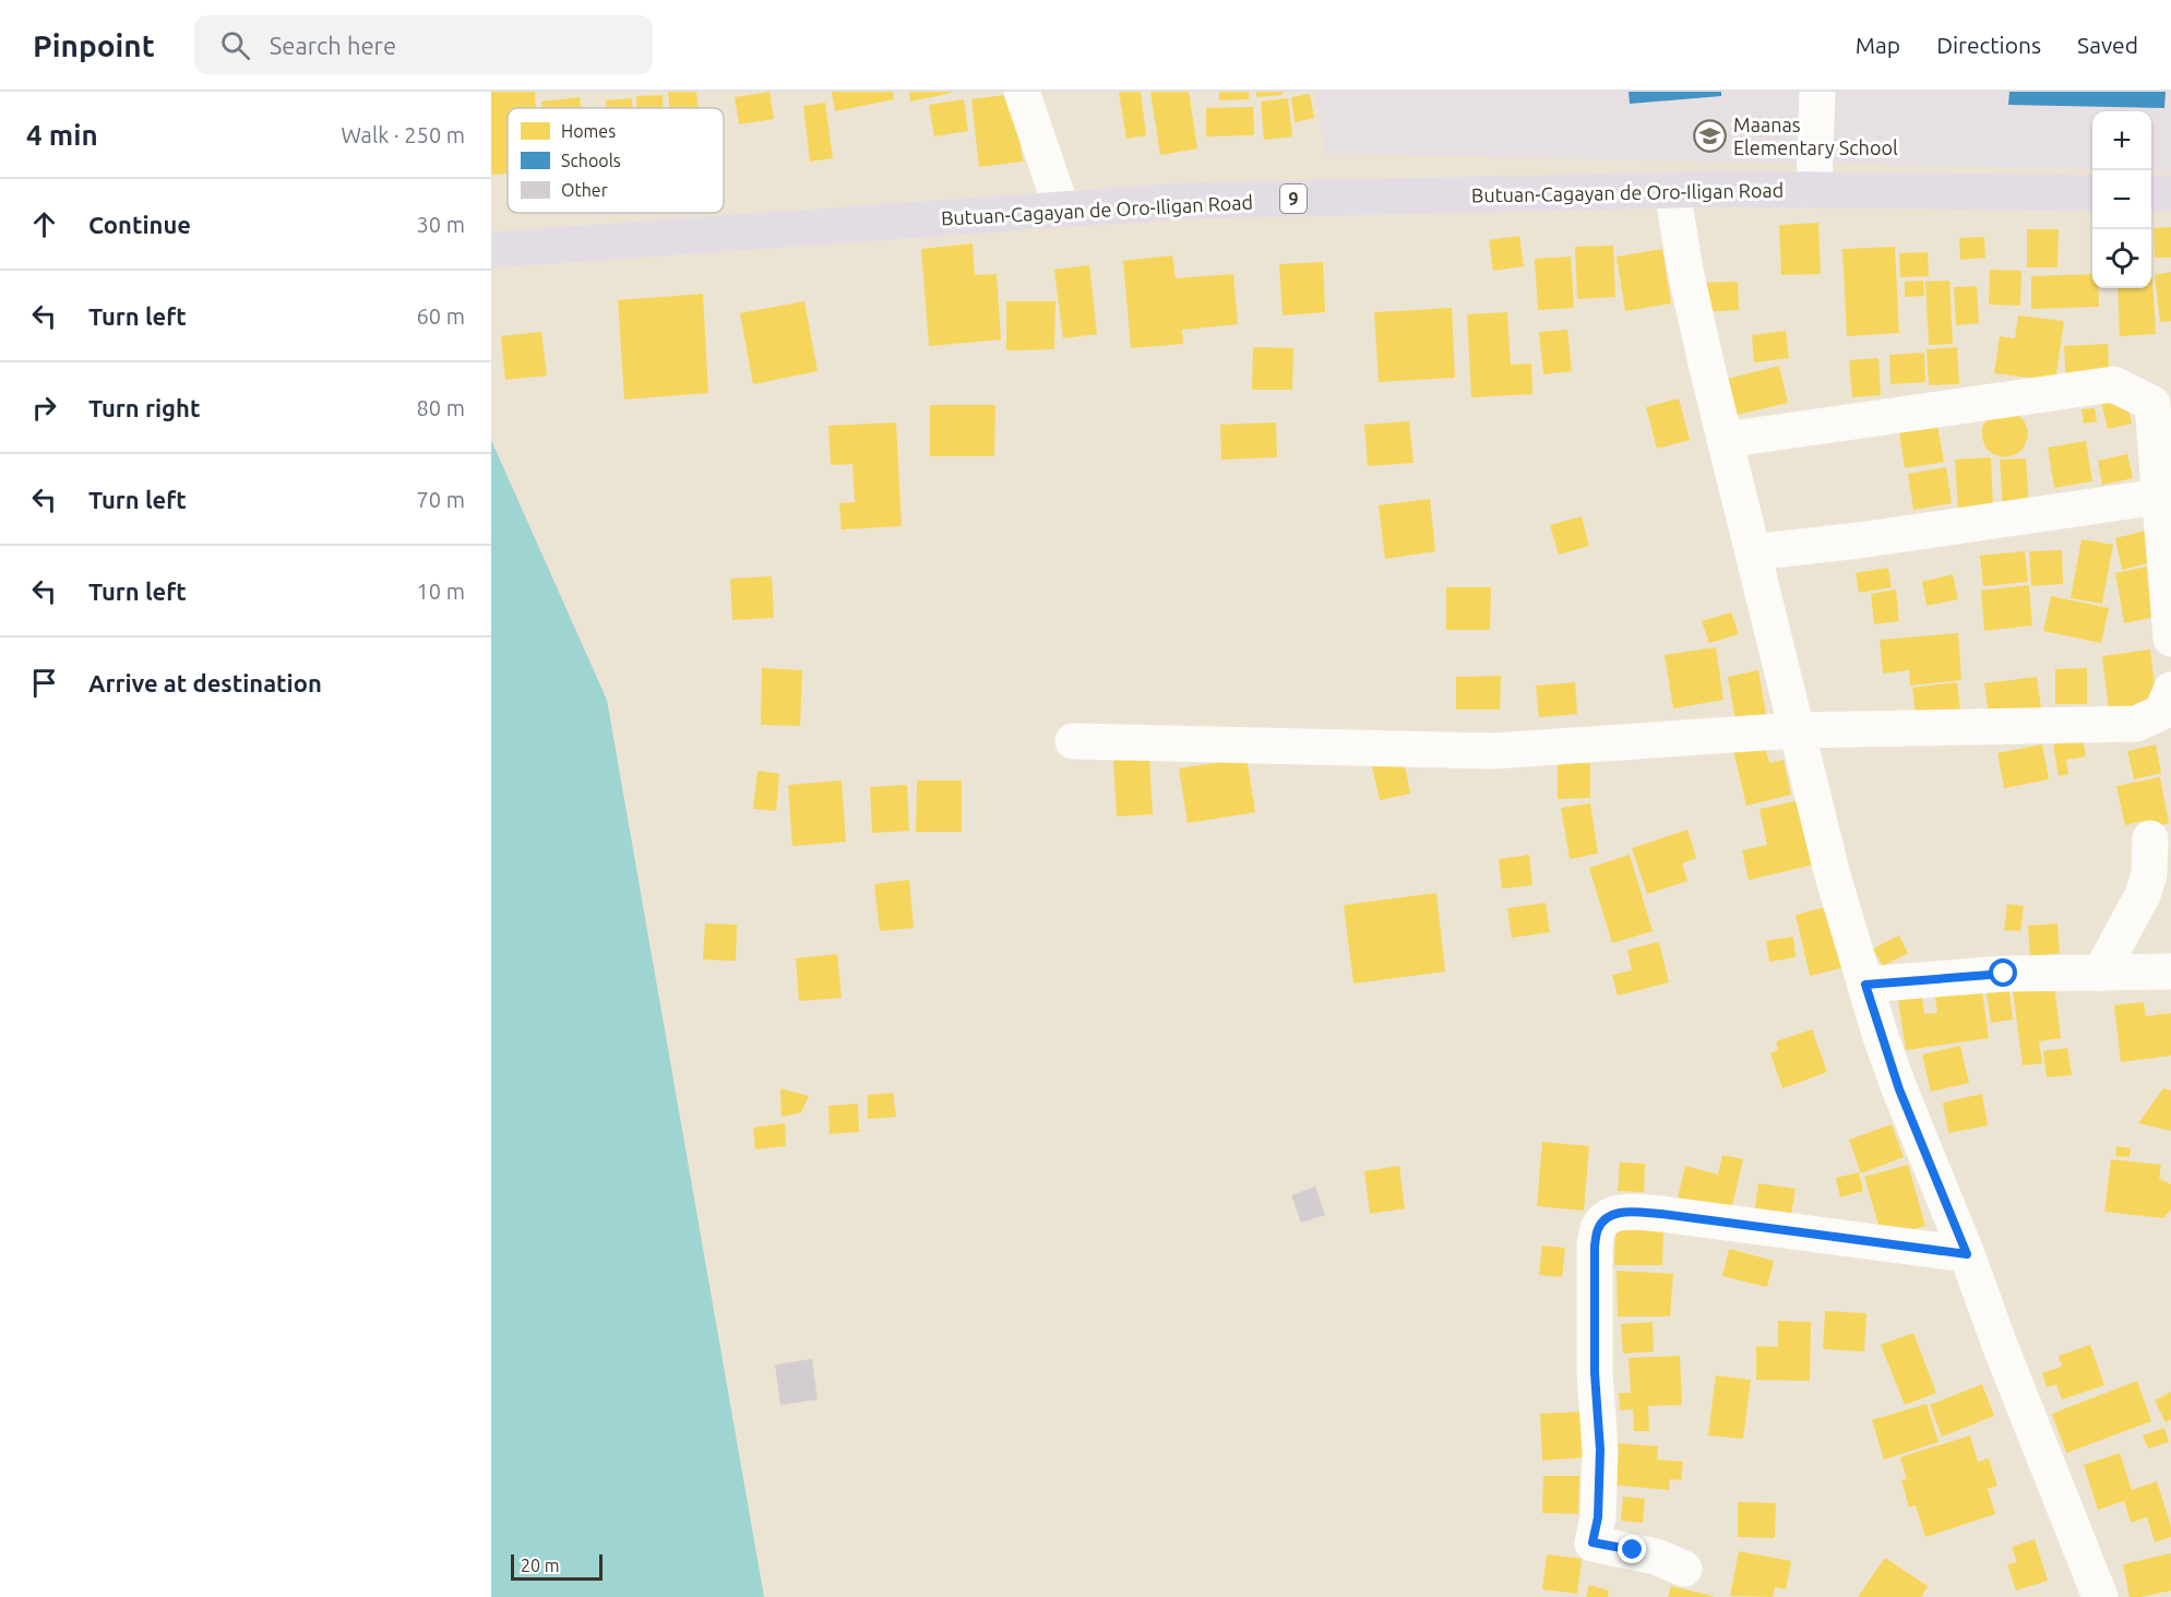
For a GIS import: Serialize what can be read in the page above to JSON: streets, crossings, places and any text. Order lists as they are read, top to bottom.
{
  "streets": {
    "highway": ["Butuan-Cagayan de Oro-Iligan Road", "9"]
  },
  "places": {
    "school or university": ["Maanas Elementary School"]
  },
  "legend": ["Homes", "Schools", "Other"],
  "scale_bar": "20 m",
  "page": {
    "header": "Pinpoint",
    "search": "Search here",
    "nav": ["Map", "Directions", "Saved"],
    "heading": ["4 min", "Walk · 250 m"],
    "map_buttons": ["+", "−"],
    "list": [
      ["Continue", "30 m"],
      ["Turn left", "60 m"],
      ["Turn right", "80 m"],
      ["Turn left", "70 m"],
      ["Turn left", "10 m"],
      "Arrive at destination"
    ],
    "scale": "20 m"
  }
}
